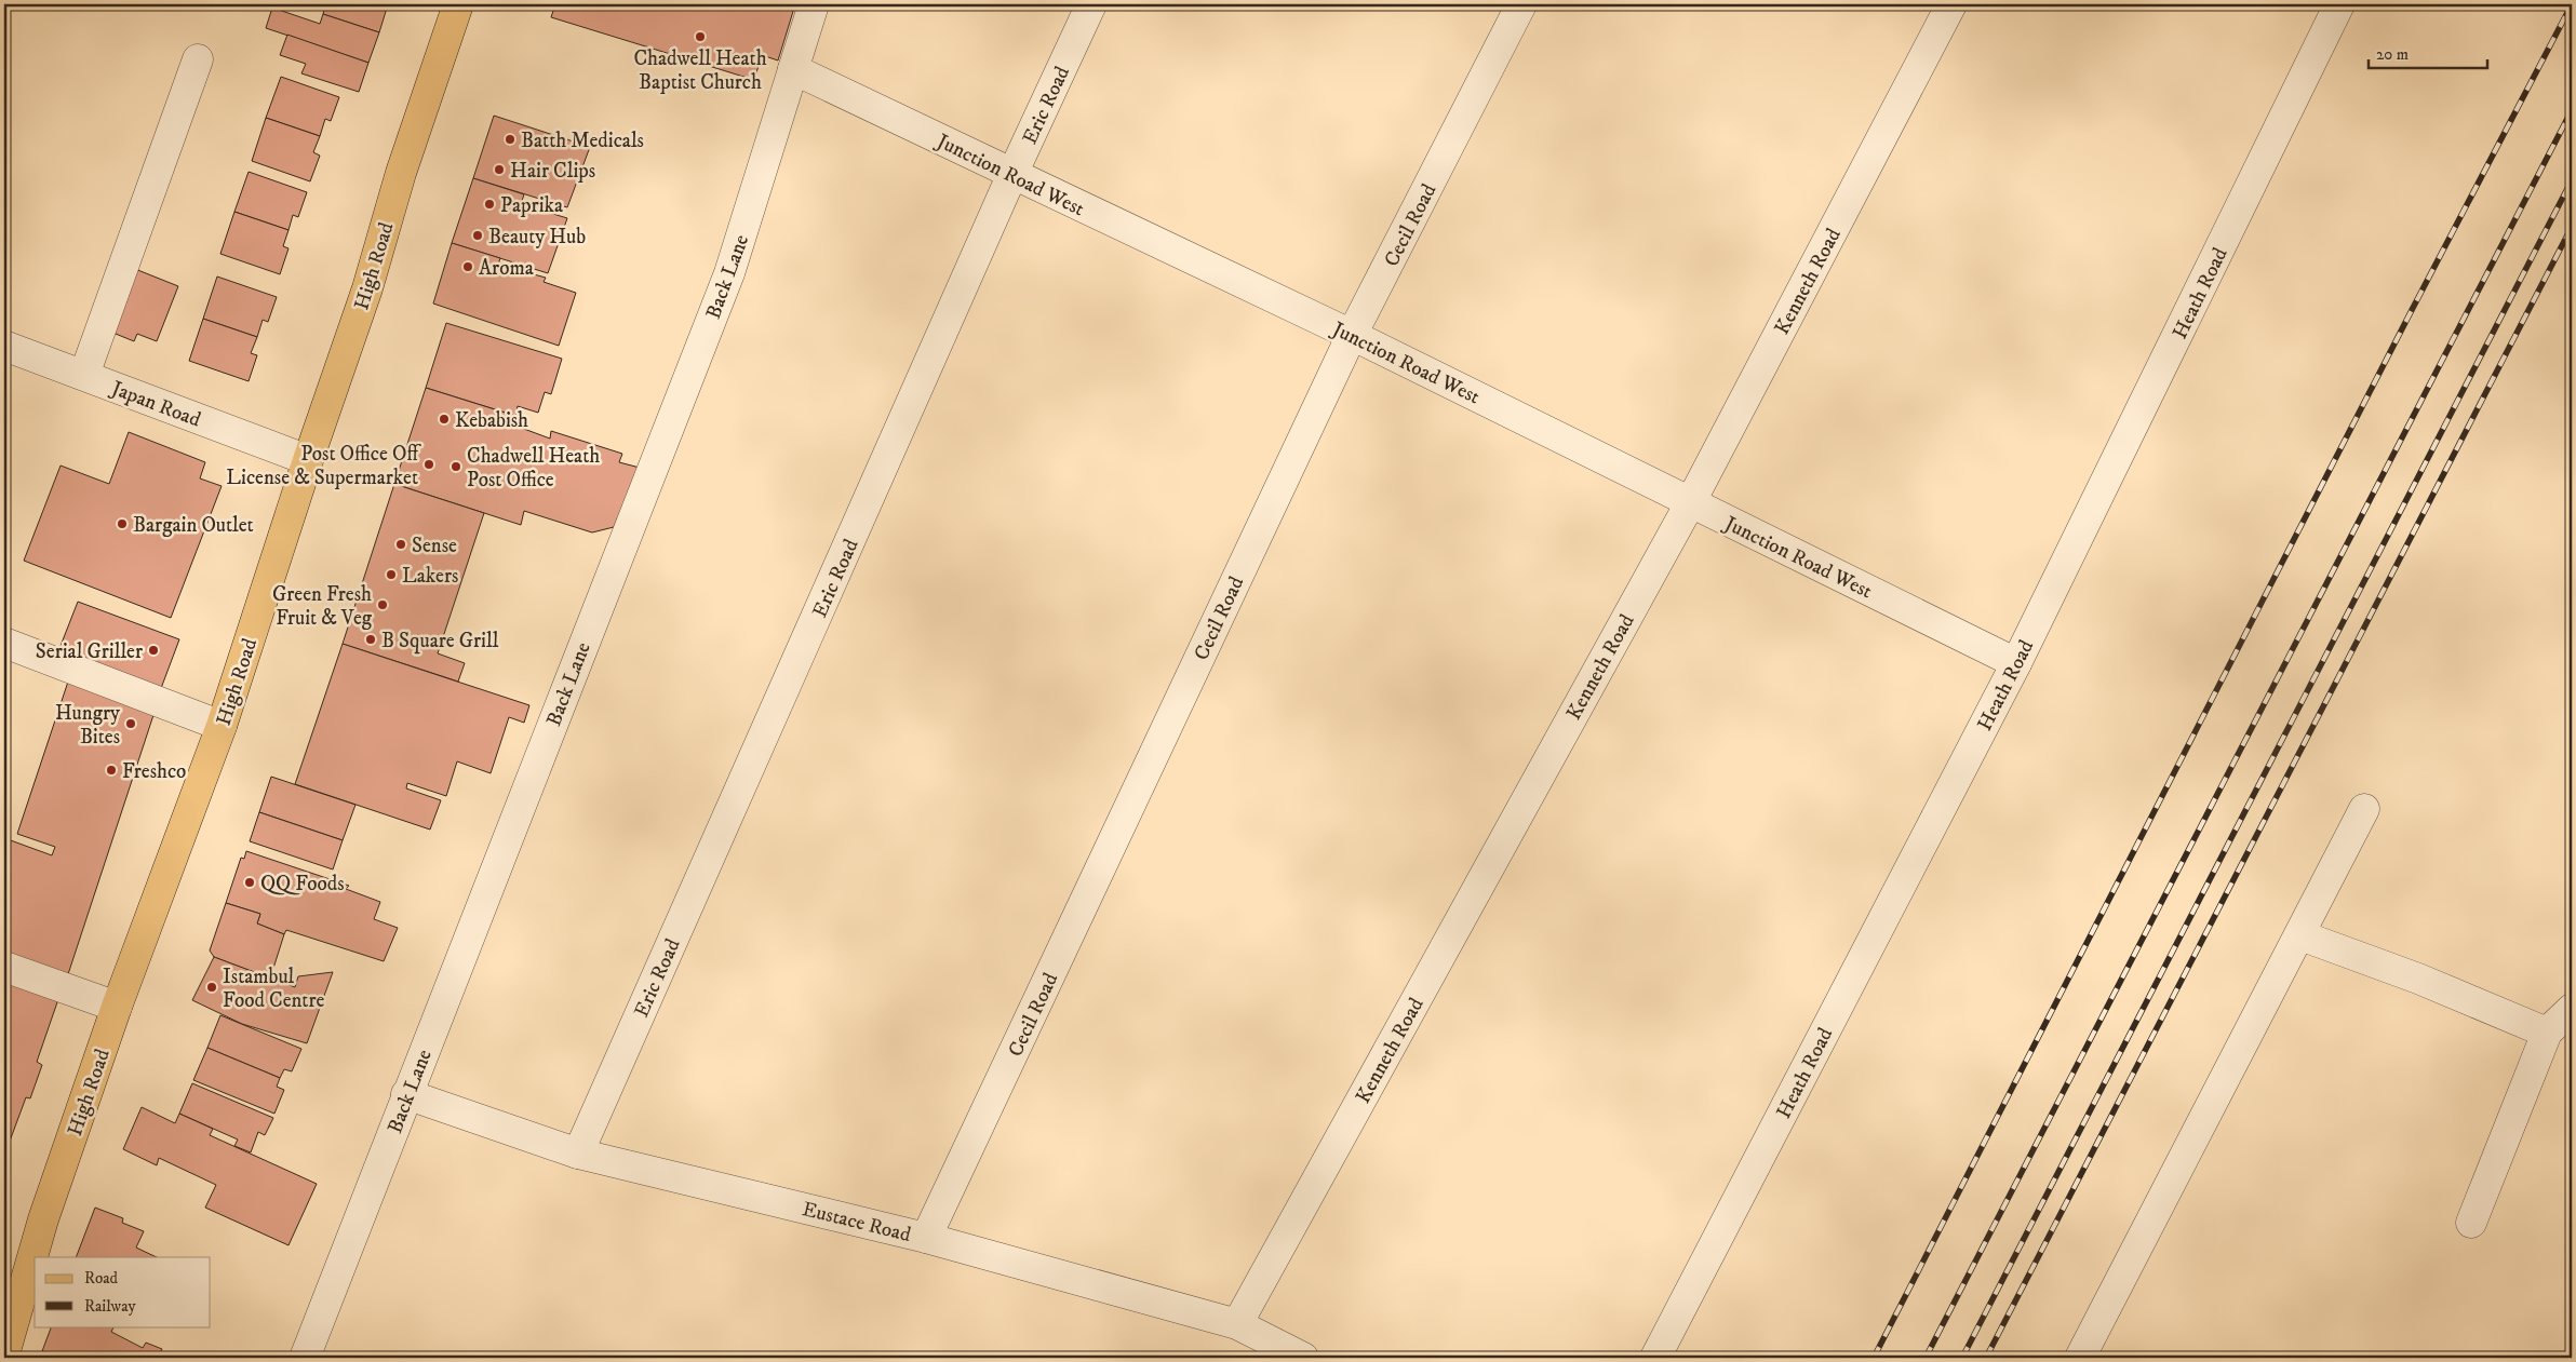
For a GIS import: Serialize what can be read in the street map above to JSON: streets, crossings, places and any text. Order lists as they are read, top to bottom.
{
  "streets": {
    "main road": ["High Road"],
    "street": [
      "Eric Road",
      "Junction Road West",
      "Cecil Road",
      "Back Lane",
      "Kenneth Road",
      "Heath Road",
      "Japan Road",
      "Eustace Road"
    ]
  },
  "crossings": [
    ["Eric Road", "Junction Road West"],
    ["Eric Road", "Eustace Road"],
    ["Junction Road West", "Cecil Road"],
    ["Junction Road West", "Back Lane"],
    ["Junction Road West", "Kenneth Road"],
    ["Junction Road West", "Heath Road"],
    ["Cecil Road", "Eustace Road"],
    ["High Road", "Japan Road"],
    ["Back Lane", "Eustace Road"],
    ["Kenneth Road", "Eustace Road"]
  ],
  "places": [
    "Chadwell Heath Baptist Church",
    "Batth Medicals",
    "Hair Clips",
    "Paprika",
    "Beauty Hub",
    "Aroma",
    "Kebabish",
    "Post Office Off License & Supermarket",
    "Chadwell Heath Post Office",
    "Bargain Outlet",
    "Sense",
    "Lakers",
    "Green Fresh Fruit & Veg",
    "B Square Grill",
    "Serial Griller",
    "Hungry Bites",
    "Freshco",
    "QQ Foods",
    "Istambul Food Centre"
  ],
  "legend": ["Road", "Railway"],
  "scale_bar": "20 m"
}
